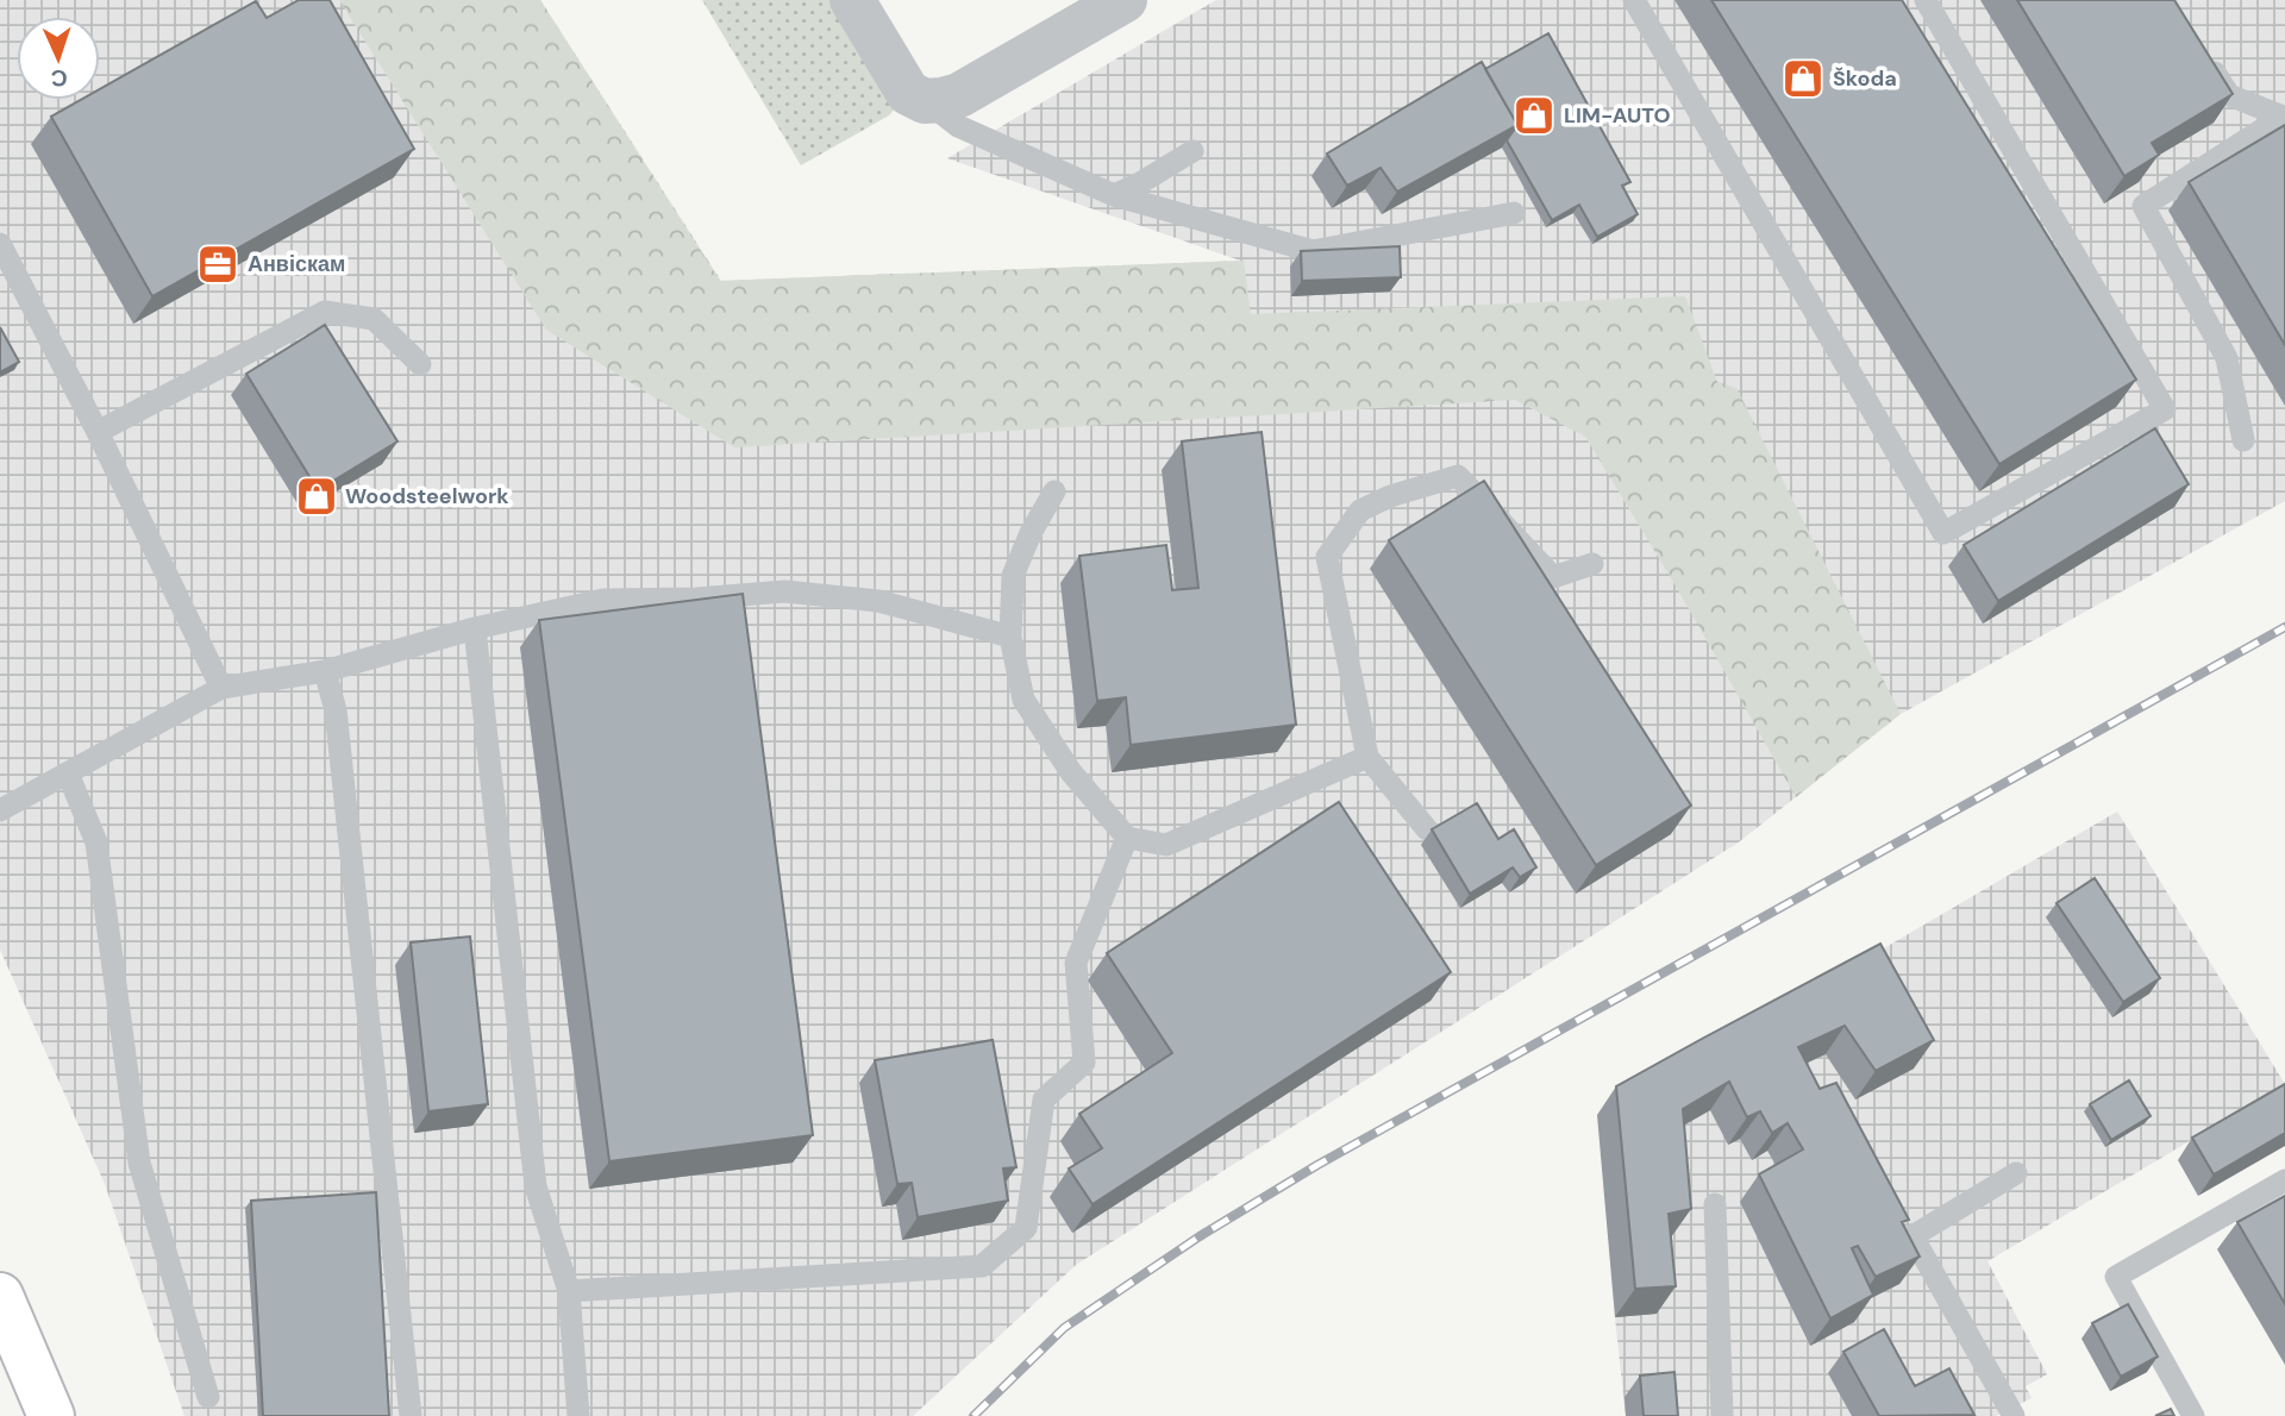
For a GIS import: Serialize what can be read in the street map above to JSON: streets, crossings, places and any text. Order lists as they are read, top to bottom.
{
  "places": {
    "shop": ["Škoda", "LIM-AUTO", "Woodsteelwork"],
    "office": ["Анвіскам"]
  },
  "north": "bottom"
}
